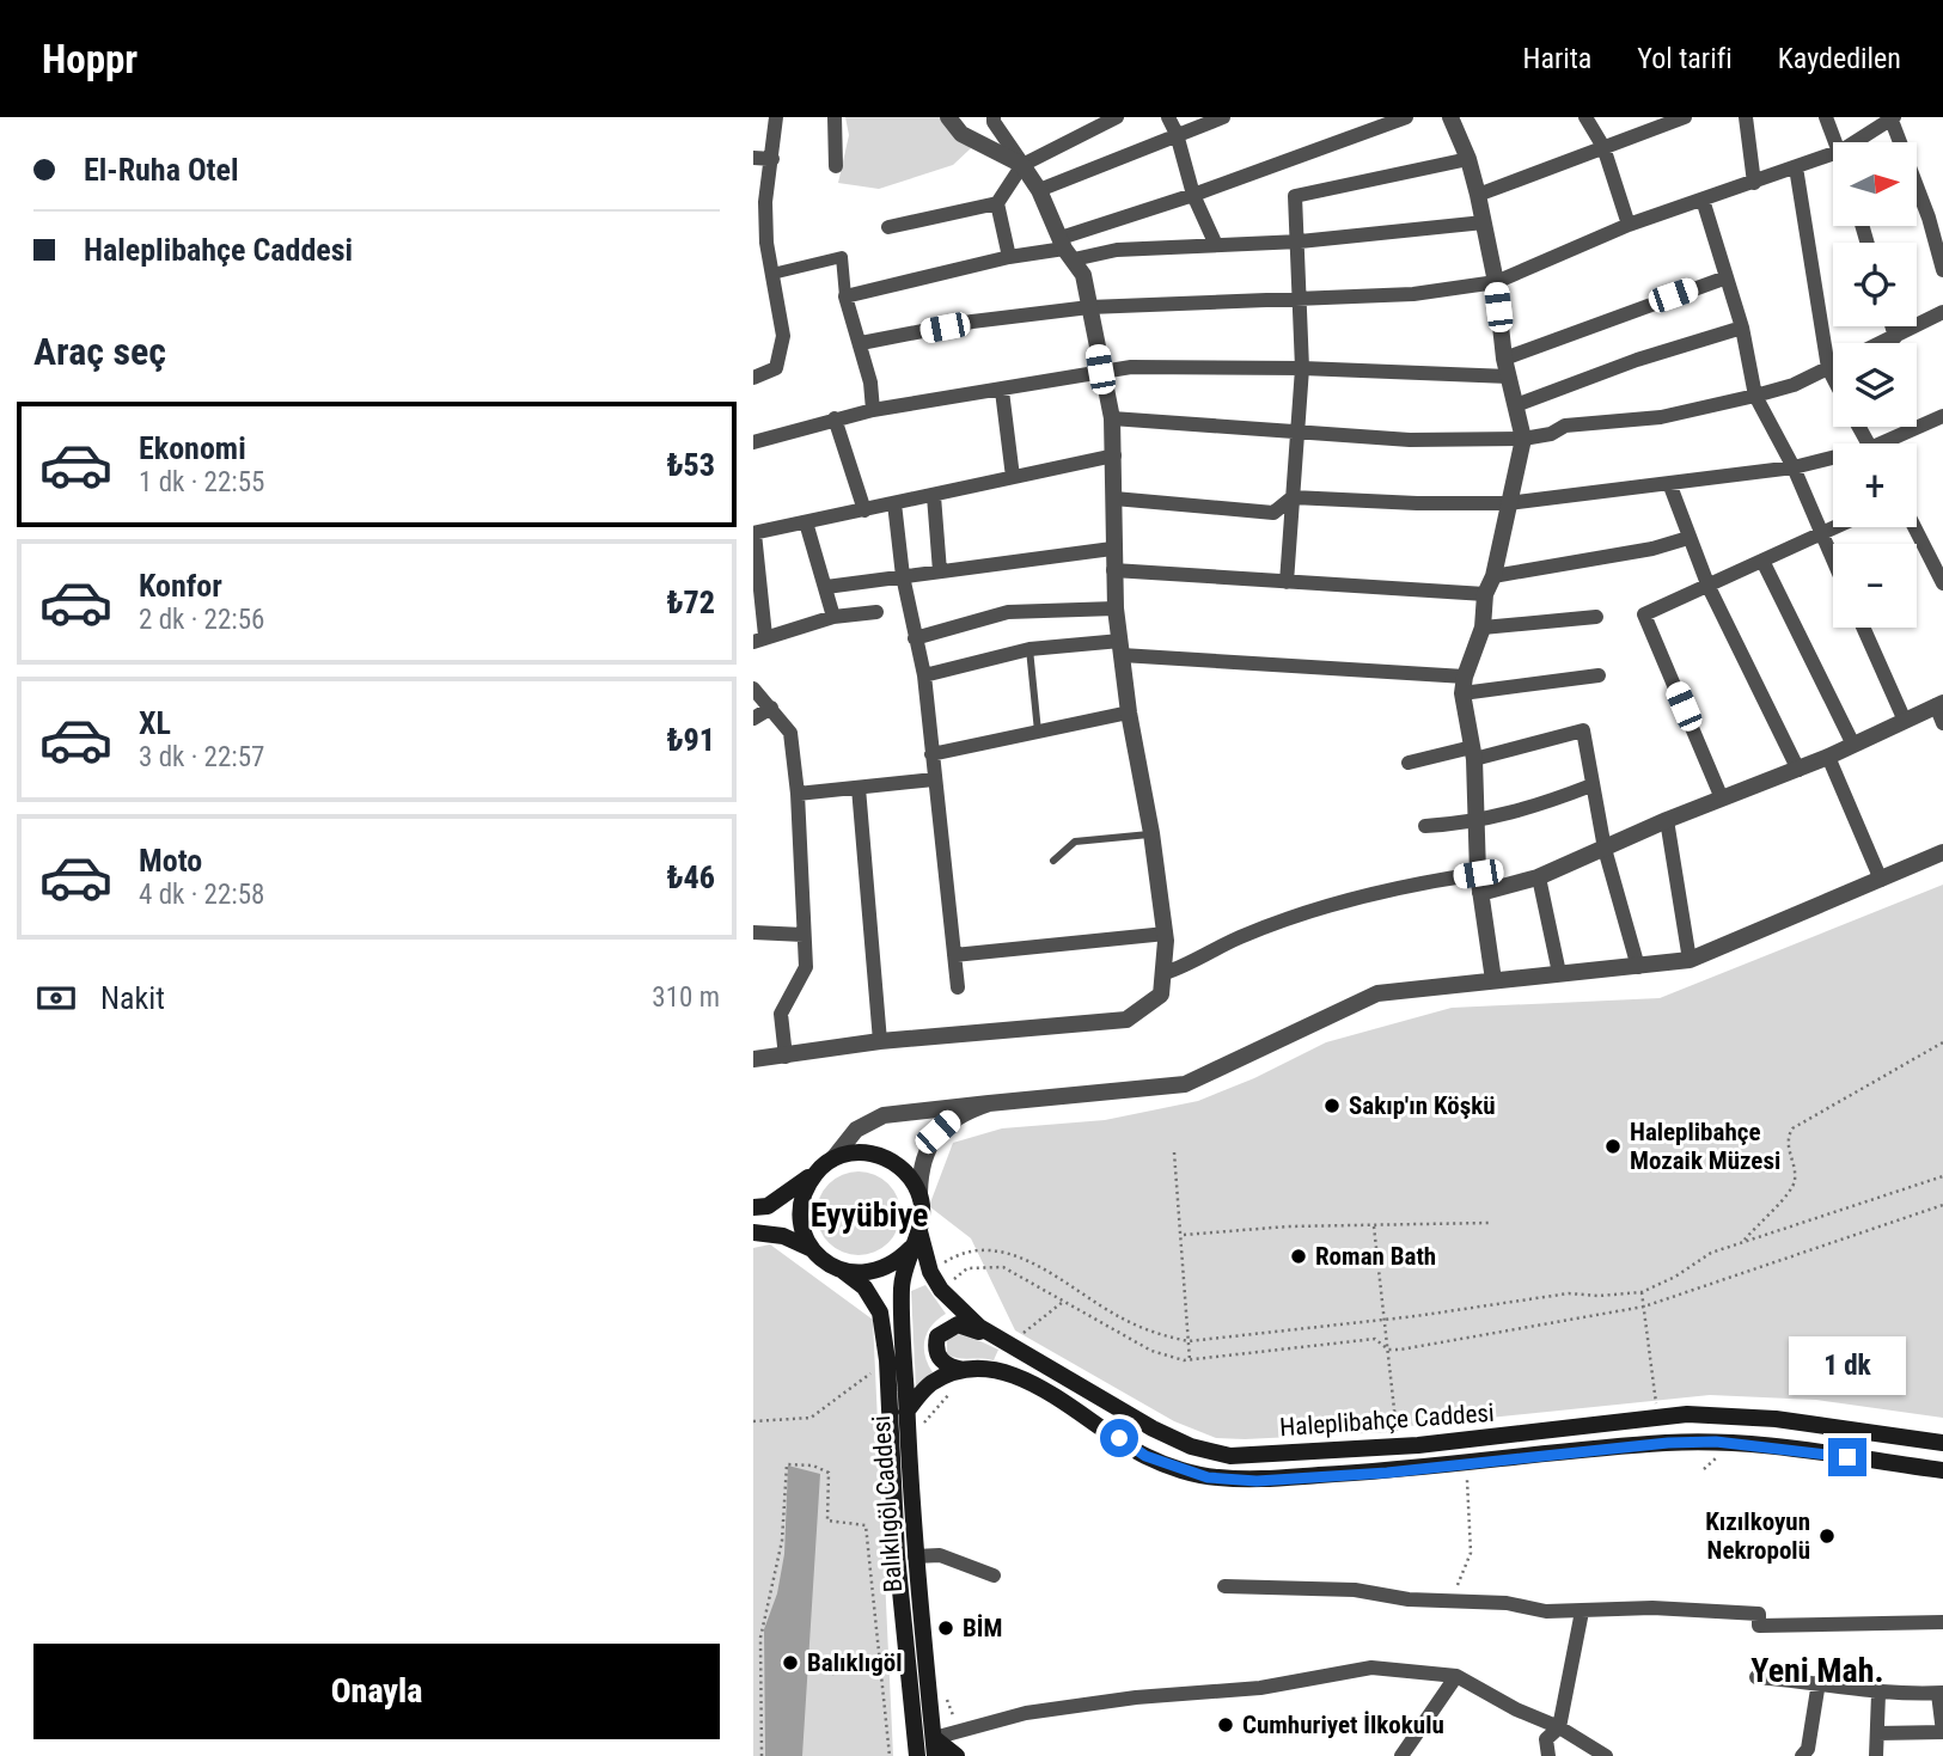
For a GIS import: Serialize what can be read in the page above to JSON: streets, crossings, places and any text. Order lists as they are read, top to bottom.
{
  "streets": {
    "main road": ["Haleplibahçe Caddesi", "Balıklıgöl Caddesi"]
  },
  "crossings": [
    ["Haleplibahçe Caddesi", "Balıklıgöl Caddesi"]
  ],
  "districts": ["Eyyübiye", "Yeni Mah."],
  "places": [
    "Sakıp'ın Köşkü",
    "Haleplibahçe Mozaik Müzesi",
    "Roman Bath",
    "Kızılkoyun Nekropolü",
    "BİM",
    "Balıklıgöl",
    "Cumhuriyet İlkokulu"
  ],
  "north": "right",
  "page": {
    "header": "Hoppr",
    "nav": ["Harita", "Yol tarifi", "Kaydedilen"],
    "banner": ["El-Ruha Otel", "Haleplibahçe Caddesi"],
    "map_buttons": ["+", "−"],
    "heading": "Araç seç",
    "list": [
      {
        "name": "Ekonomi",
        "note": "1 dk · 22:55",
        "value": "₺53"
      },
      {
        "name": "Konfor",
        "note": "2 dk · 22:56",
        "value": "₺72"
      },
      {
        "name": "XL",
        "note": "3 dk · 22:57",
        "value": "₺91"
      },
      {
        "name": "Moto",
        "note": "4 dk · 22:58",
        "value": "₺46"
      }
    ],
    "pay": ["Nakit", "310 m"],
    "bubble": "1 dk",
    "buttons": "Onayla"
  }
}
